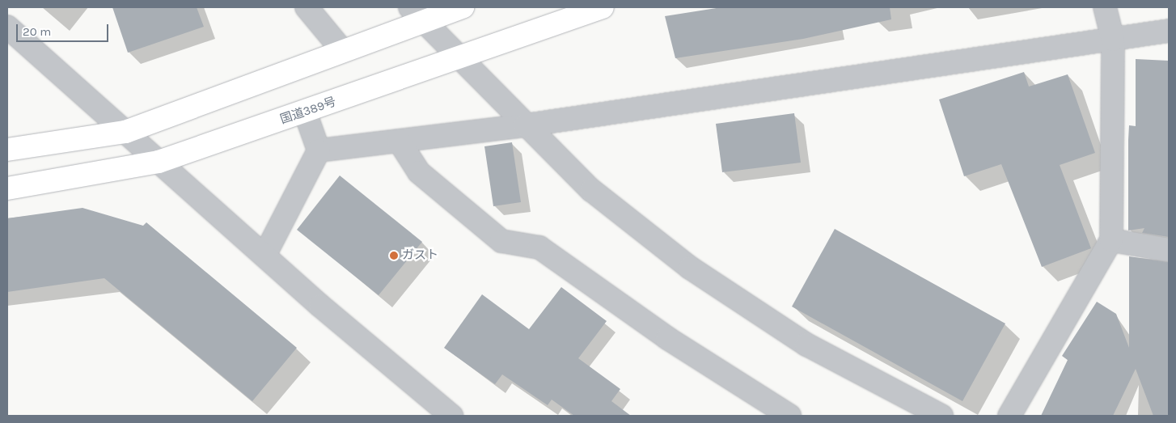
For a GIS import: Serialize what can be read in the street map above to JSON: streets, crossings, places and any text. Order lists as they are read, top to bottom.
{
  "streets": {
    "highway": ["国道389号"]
  },
  "places": ["ガスト"],
  "scale_bar": "20 m"
}
